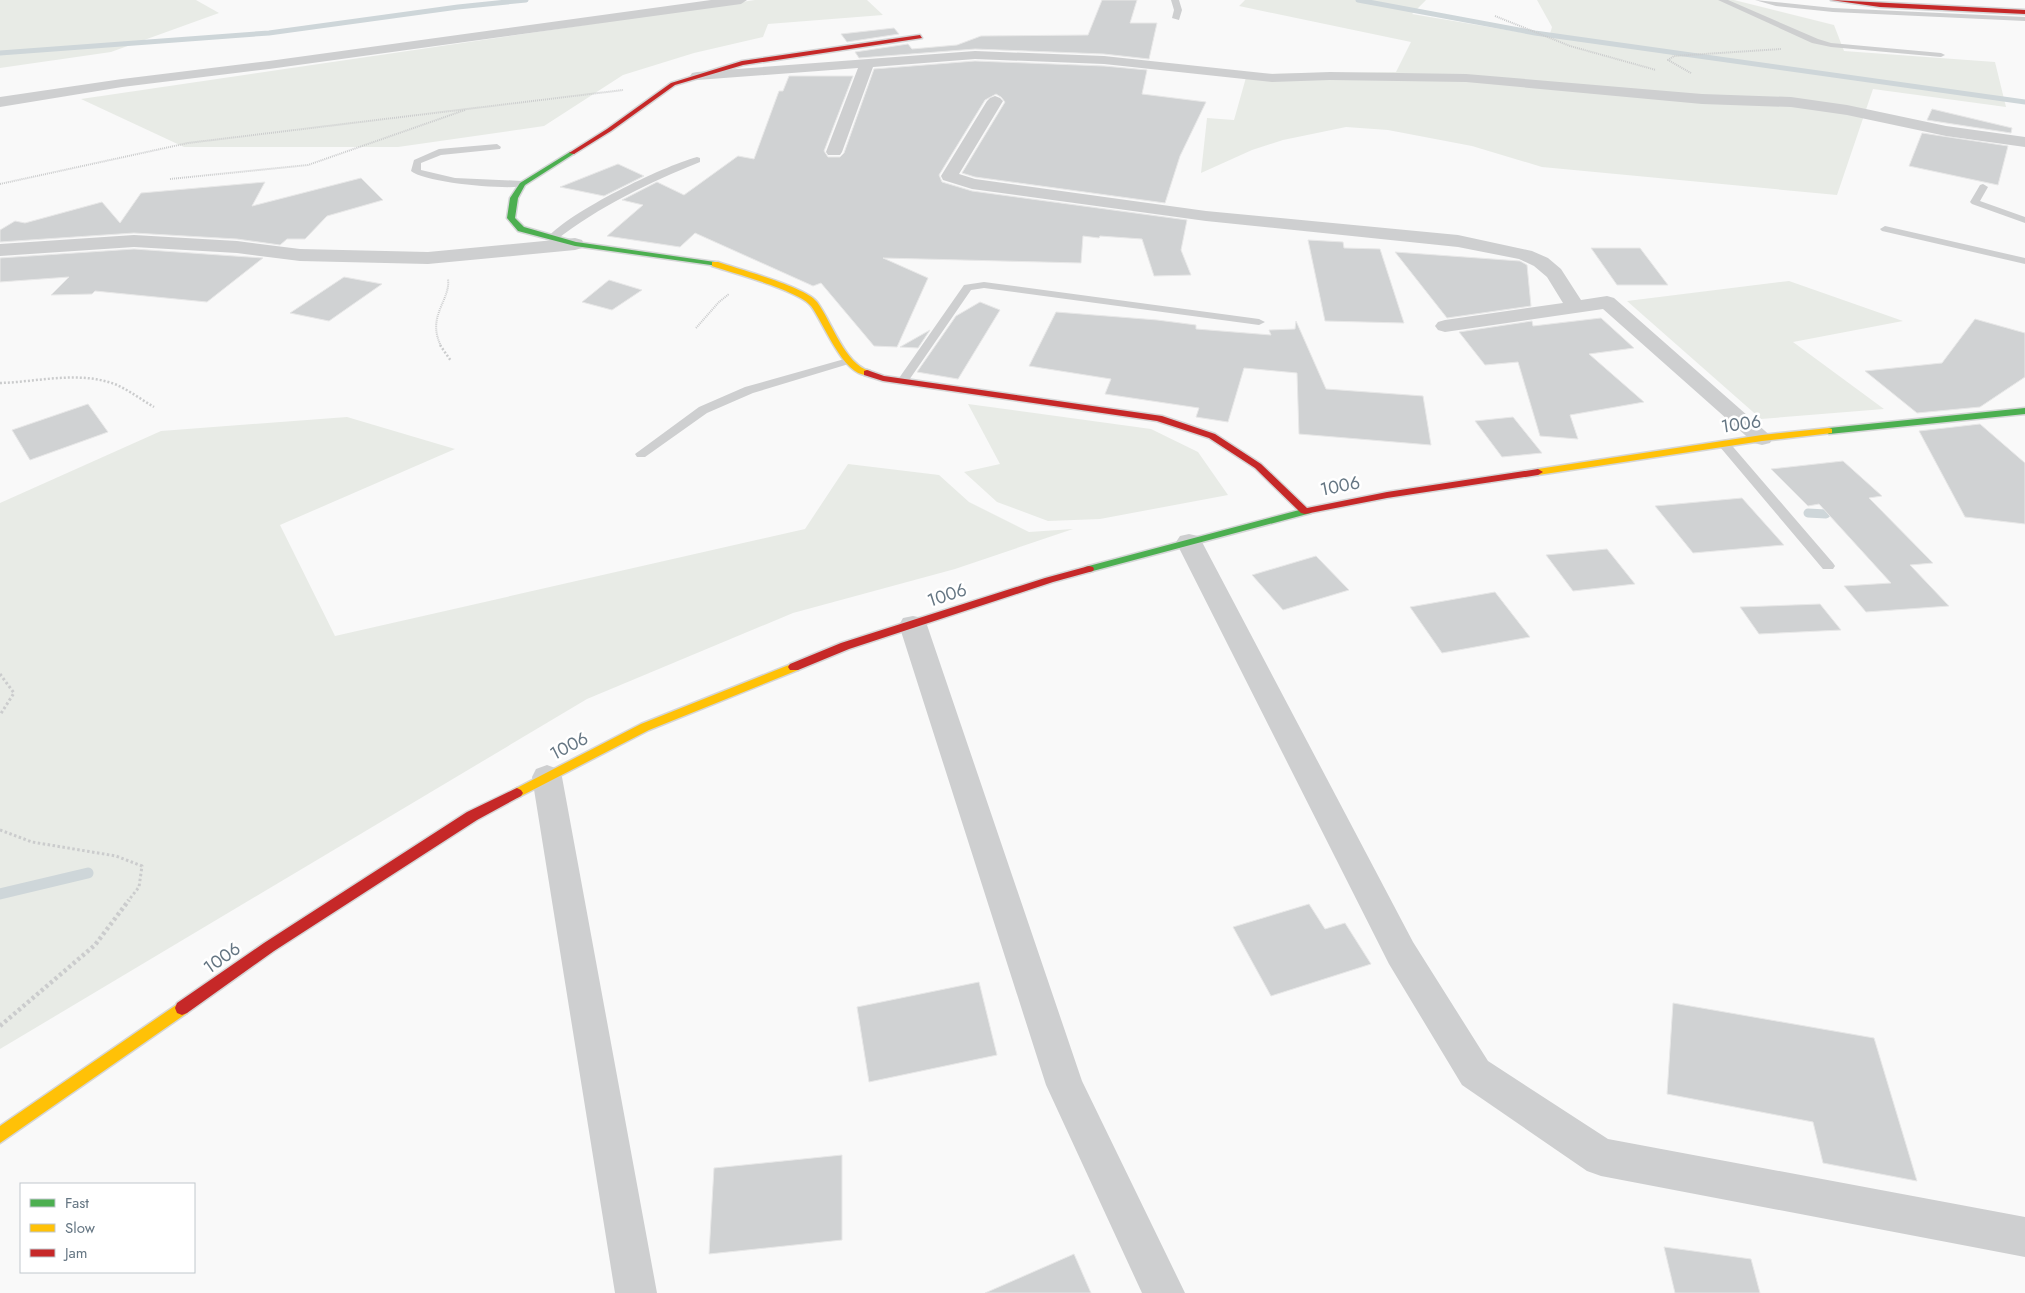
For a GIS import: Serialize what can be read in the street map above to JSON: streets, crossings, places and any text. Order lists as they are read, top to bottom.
{
  "streets": {
    "main road": ["1006"]
  },
  "legend": ["Fast", "Slow", "Jam"]
}
